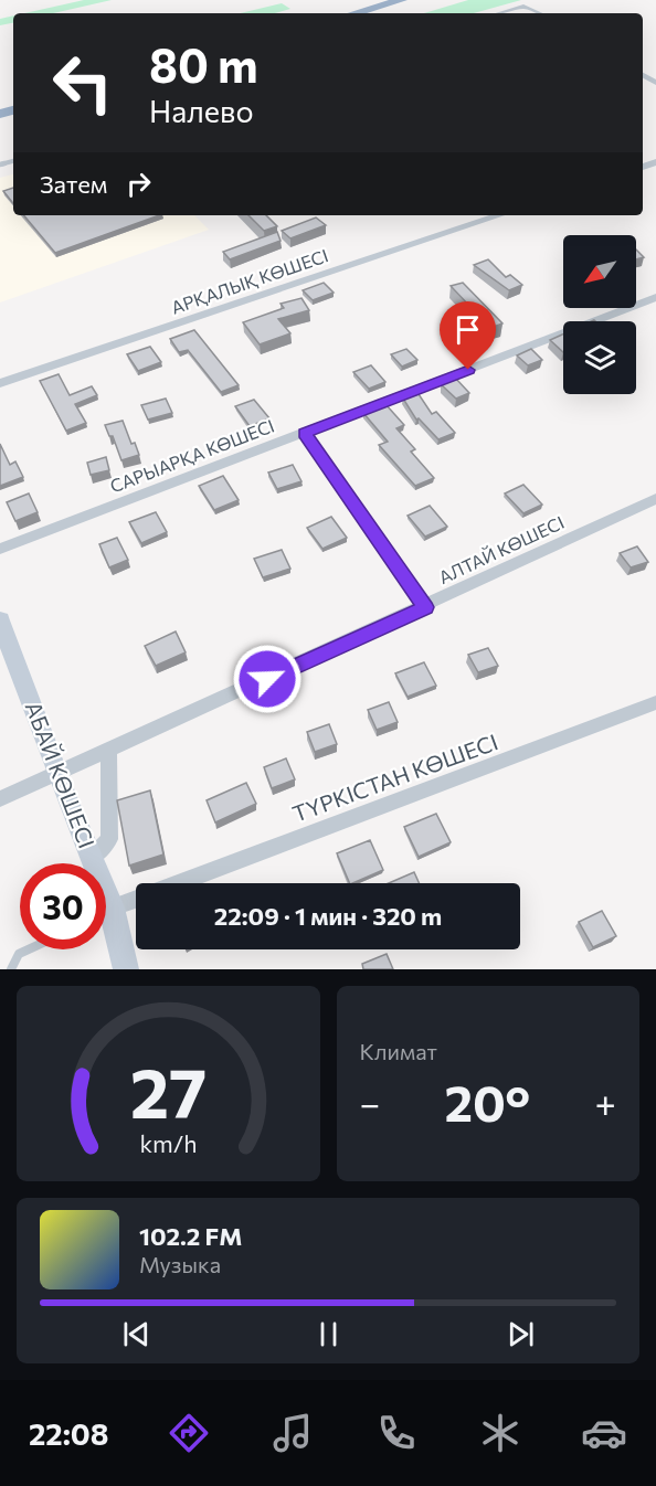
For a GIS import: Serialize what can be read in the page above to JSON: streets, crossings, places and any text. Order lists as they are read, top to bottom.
{
  "streets": {
    "main road": ["АБАЙ КӨШЕСІ"],
    "street": [
      "АРҚАЛЫҚ КӨШЕСІ",
      "САРЫАРҚА КӨШЕСІ",
      "АЛТАЙ КӨШЕСІ",
      "ТҮРКІСТАН КӨШЕСІ"
    ]
  },
  "crossings": [
    ["АЛТАЙ КӨШЕСІ", "АБАЙ КӨШЕСІ"],
    ["АБАЙ КӨШЕСІ", "ТҮРКІСТАН КӨШЕСІ"]
  ],
  "north": "bottom left",
  "page": {
    "turn": ["80 m", "Налево"],
    "then": "Затем",
    "limit": "30",
    "trip": "22:09 · 1 мин · 320 m",
    "tile": "Климат",
    "heat": ["−", "20°", "+"],
    "song": ["102.2 FM", "Музыка"],
    "tabs": "22:08",
    "gauge": ["27", "km/h"]
  }
}
